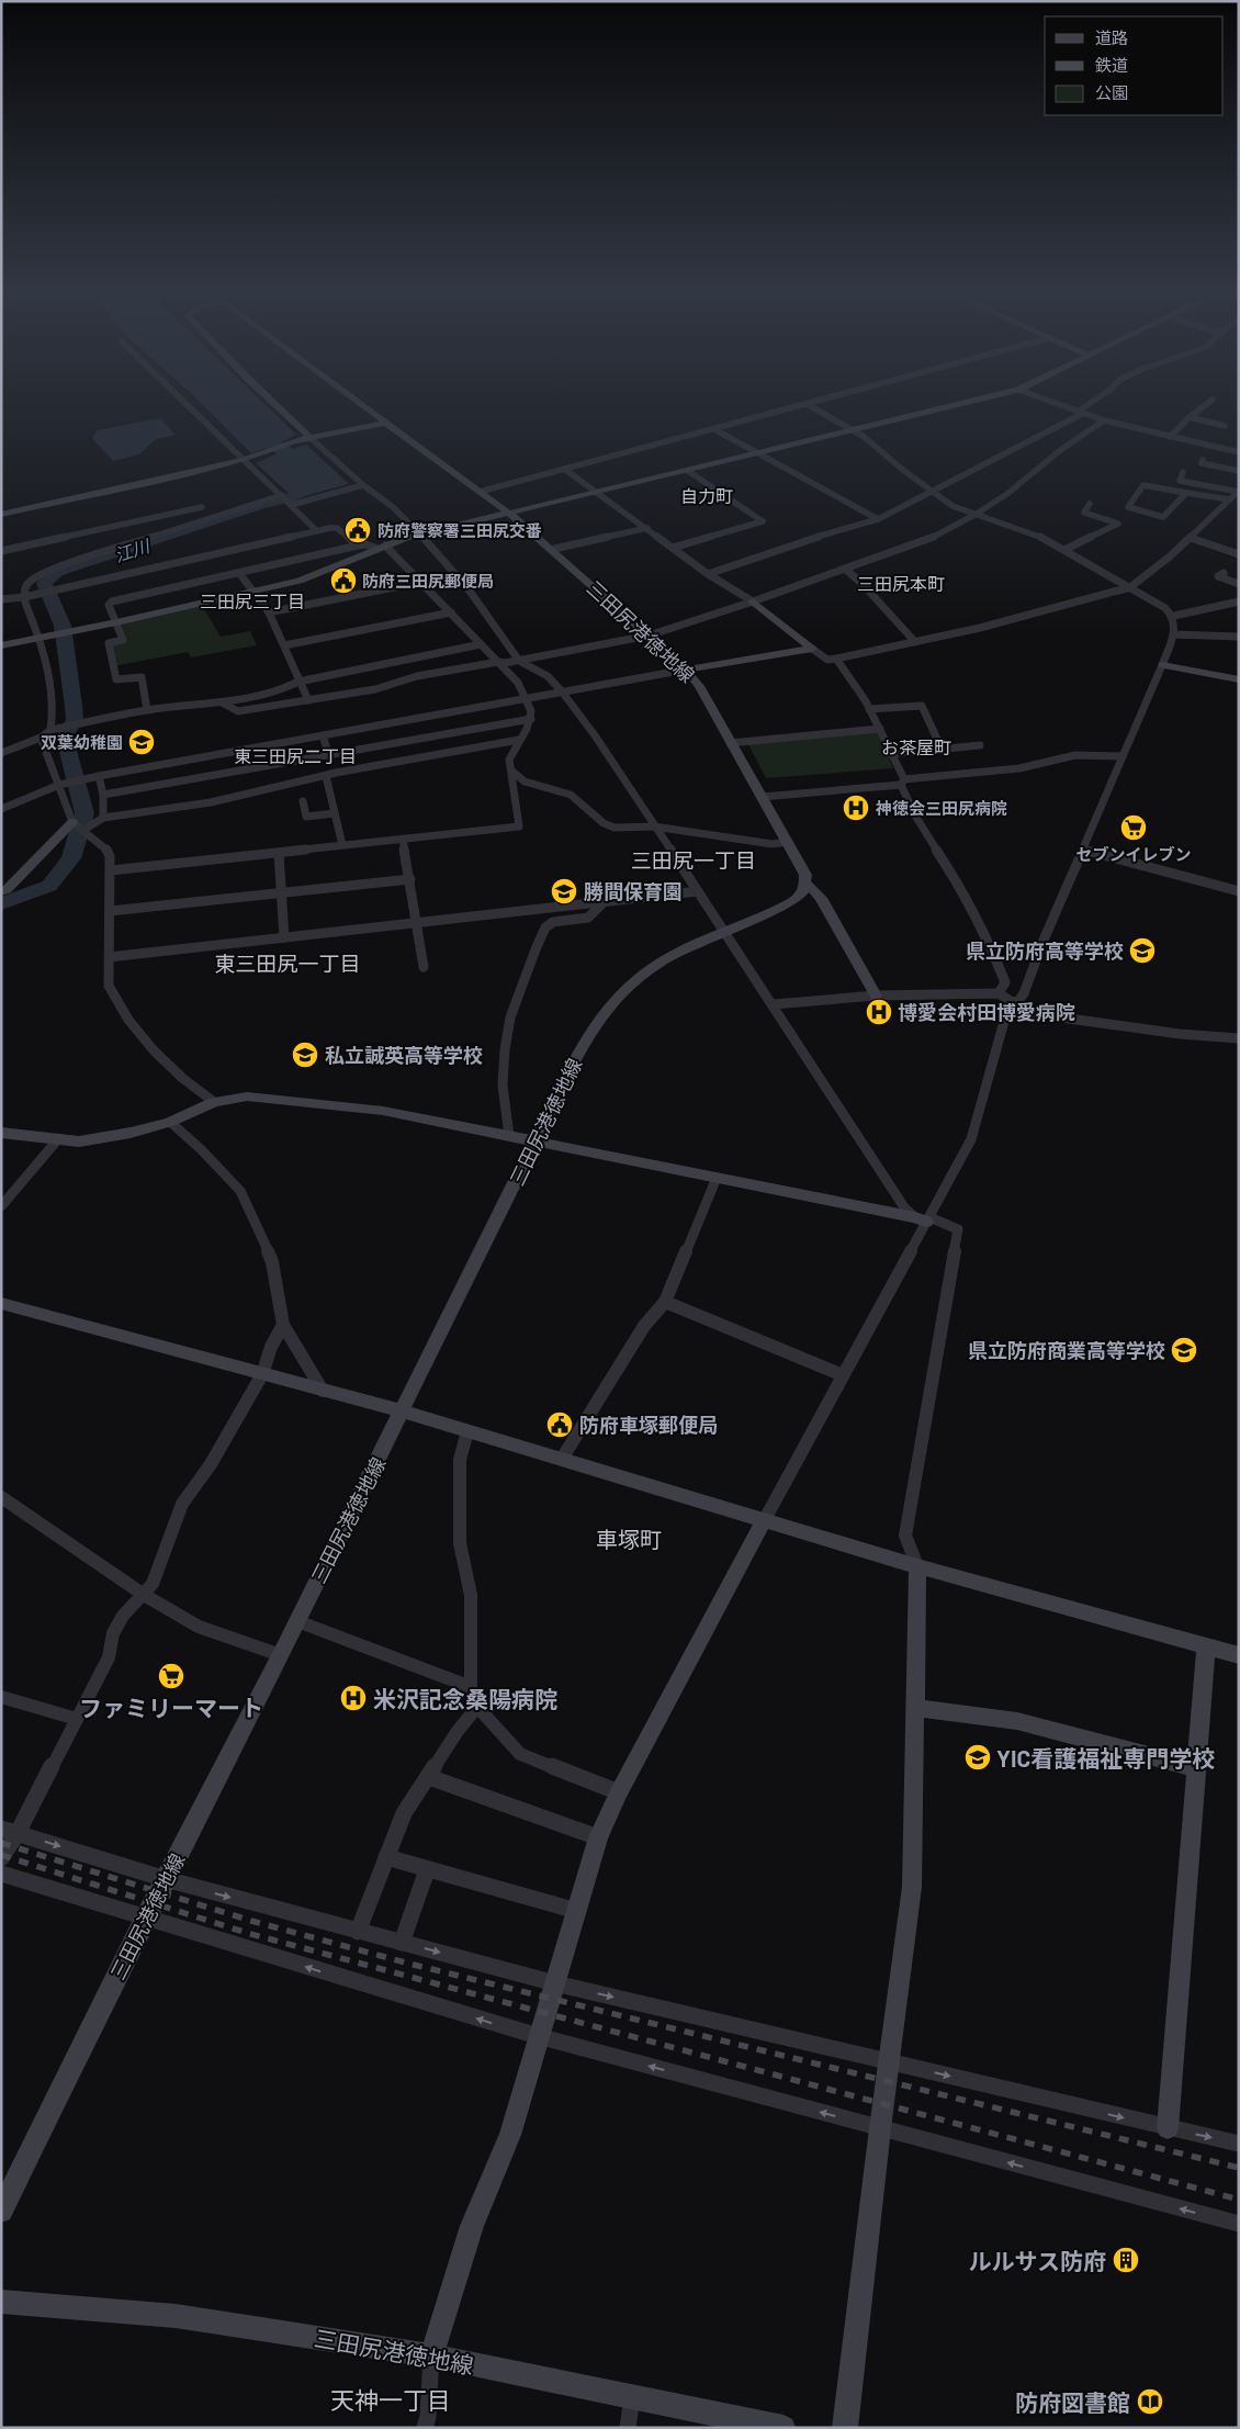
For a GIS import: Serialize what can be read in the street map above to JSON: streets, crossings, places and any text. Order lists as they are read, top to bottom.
{
  "streets": {
    "street": ["三田尻港徳地線"]
  },
  "districts": [
    "自力町",
    "三田尻本町",
    "三田尻三丁目",
    "お茶屋町",
    "東三田尻二丁目",
    "三田尻一丁目",
    "東三田尻一丁目",
    "車塚町",
    "天神一丁目"
  ],
  "water": ["江川"],
  "places": {
    "public building": ["防府警察署三田尻交番", "防府三田尻郵便局", "防府車塚郵便局"],
    "school or university": [
      "双葉幼稚園",
      "勝間保育園",
      "県立防府高等学校",
      "私立誠英高等学校",
      "県立防府商業高等学校",
      "YIC看護福祉専門学校"
    ],
    "hospital": ["神徳会三田尻病院", "博愛会村田博愛病院", "米沢記念桑陽病院"],
    "supermarket": ["セブンイレブン", "ファミリーマート"],
    "building": ["ルルサス防府"],
    "library": ["防府図書館"]
  },
  "legend": ["道路", "鉄道", "公園"]
}
